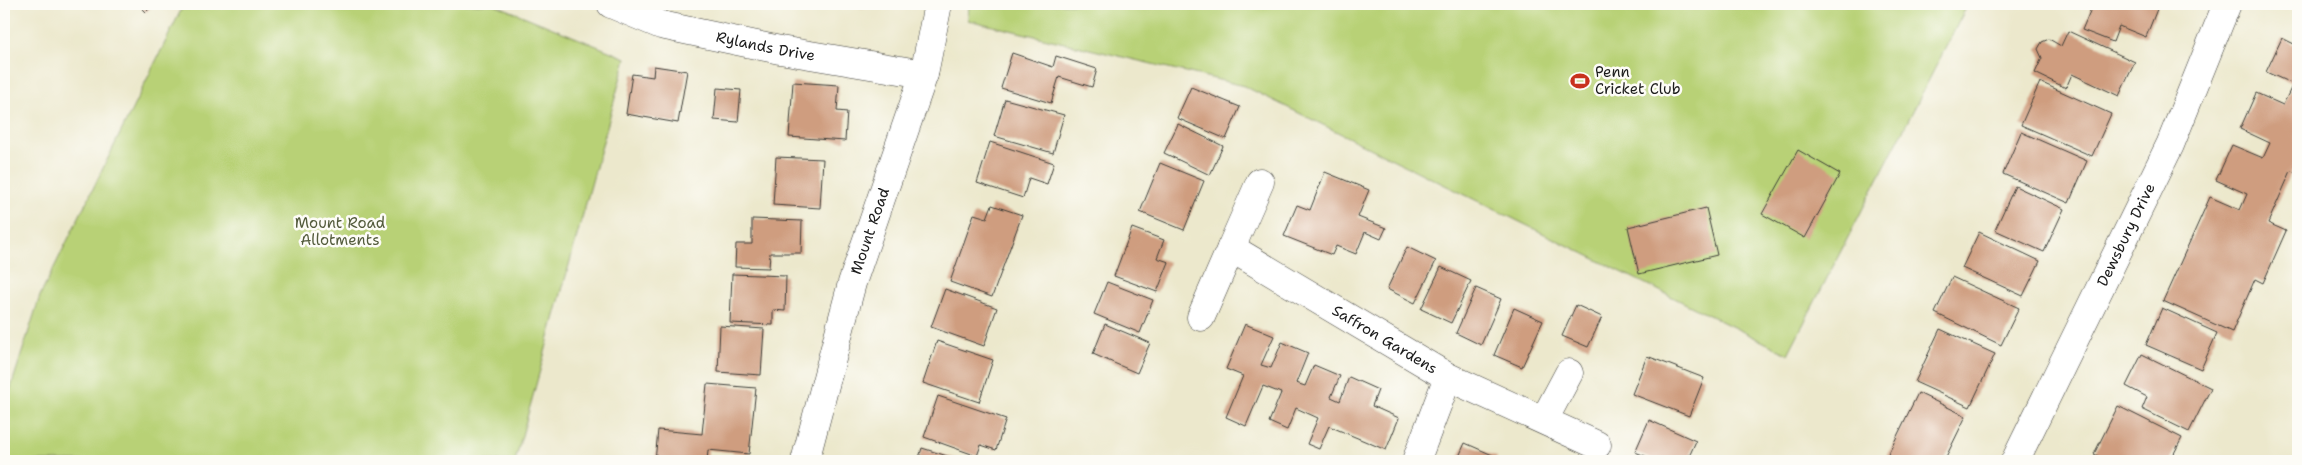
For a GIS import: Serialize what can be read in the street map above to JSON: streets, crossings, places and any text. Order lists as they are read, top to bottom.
{
  "streets": {
    "street": [
      "Rylands Drive",
      "Mount Road",
      "Dewsbury Drive",
      "Saffron Gardens"
    ]
  },
  "crossings": [
    ["Rylands Drive", "Mount Road"]
  ],
  "parks": ["Mount Road Allotments"],
  "places": {
    "sports": ["Penn Cricket Club"]
  }
}
